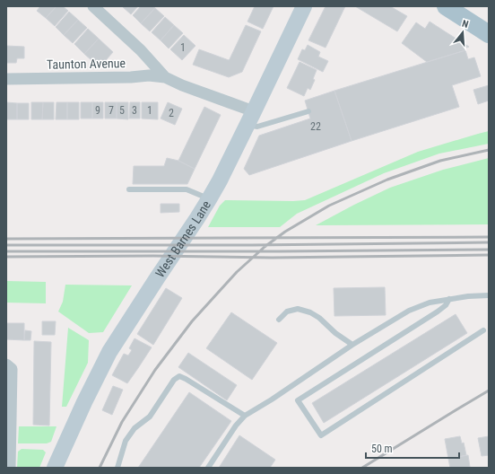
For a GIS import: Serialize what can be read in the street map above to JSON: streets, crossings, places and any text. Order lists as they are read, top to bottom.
{
  "streets": {
    "main road": ["West Barnes Lane"],
    "street": ["Taunton Avenue"]
  },
  "house_numbers": [
    "1",
    "9",
    "7",
    "5",
    "3",
    "1",
    "2",
    "22"
  ],
  "scale_bar": "50 m",
  "north": "top"
}
